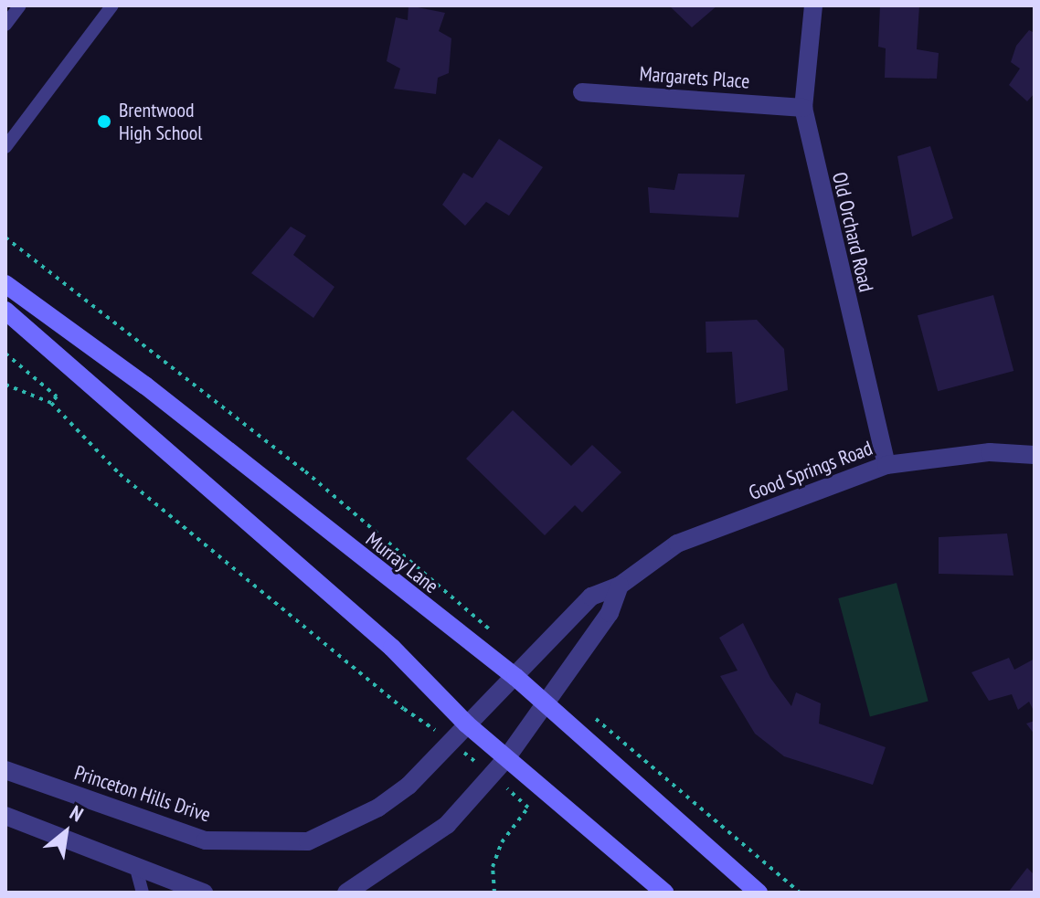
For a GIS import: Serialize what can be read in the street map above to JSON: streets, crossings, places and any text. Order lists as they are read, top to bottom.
{
  "streets": {
    "main road": ["Murray Lane"],
    "street": [
      "Margarets Place",
      "Old Orchard Road",
      "Good Springs Road",
      "Princeton Hills Drive"
    ]
  },
  "crossings": [
    ["Margarets Place", "Old Orchard Road"],
    ["Old Orchard Road", "Good Springs Road"],
    ["Good Springs Road", "Murray Lane"],
    ["Good Springs Road", "Princeton Hills Drive"],
    ["Murray Lane", "Princeton Hills Drive"]
  ],
  "places": ["Brentwood High School"],
  "north": "top right"
}
